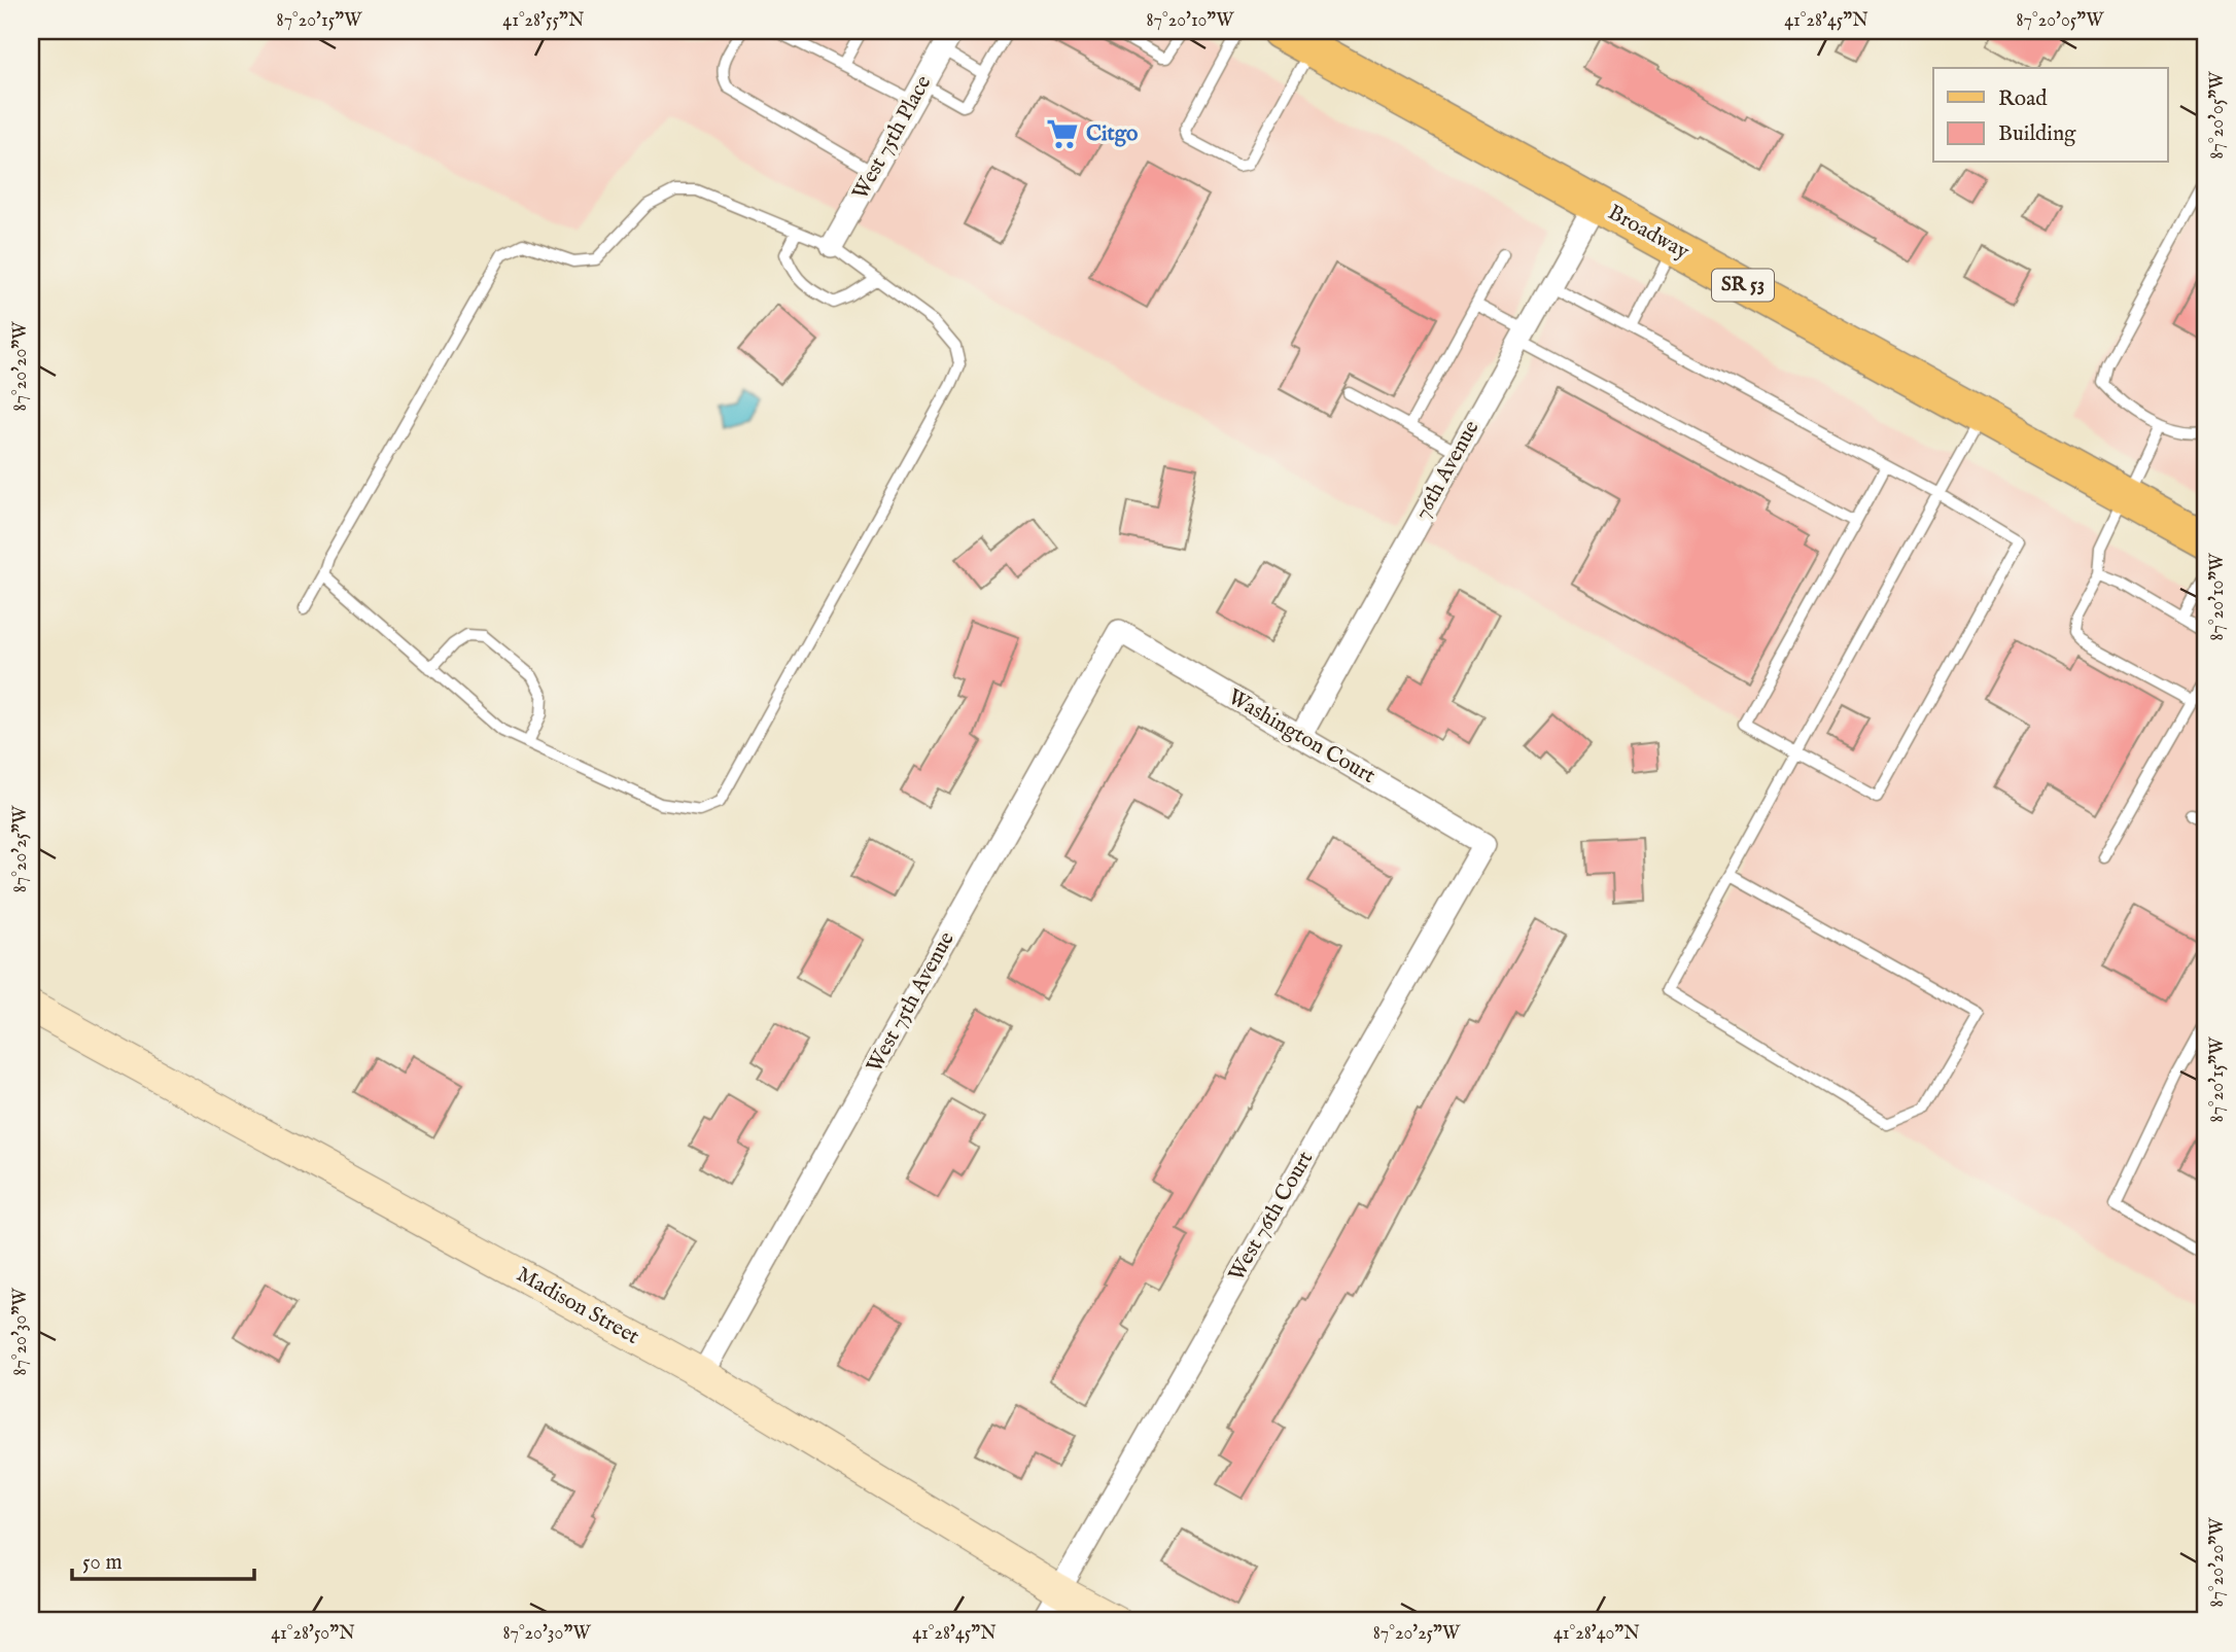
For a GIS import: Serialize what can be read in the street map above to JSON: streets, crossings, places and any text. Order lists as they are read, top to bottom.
{
  "streets": {
    "main road": ["Broadway", "SR 53"],
    "street": [
      "West 75th Place",
      "76th Avenue",
      "Washington Court",
      "West 75th Avenue",
      "West 76th Court",
      "Madison Street"
    ]
  },
  "crossings": [
    ["Broadway", "76th Avenue"],
    ["76th Avenue", "Washington Court"],
    ["Washington Court", "West 75th Avenue"],
    ["Washington Court", "West 76th Court"],
    ["West 75th Avenue", "Madison Street"],
    ["West 76th Court", "Madison Street"]
  ],
  "places": {
    "supermarket": ["Citgo"]
  },
  "legend": ["Road", "Building"],
  "scale_bar": "50 m",
  "coordinates": [
    "87°20'15\"W",
    "41°28'55\"N",
    "87°20'10\"W",
    "41°28'45\"N",
    "87°20'05\"W",
    "87°20'20\"W",
    "87°20'25\"W",
    "87°20'30\"W",
    "41°28'50\"N",
    "41°28'40\"N"
  ]
}
